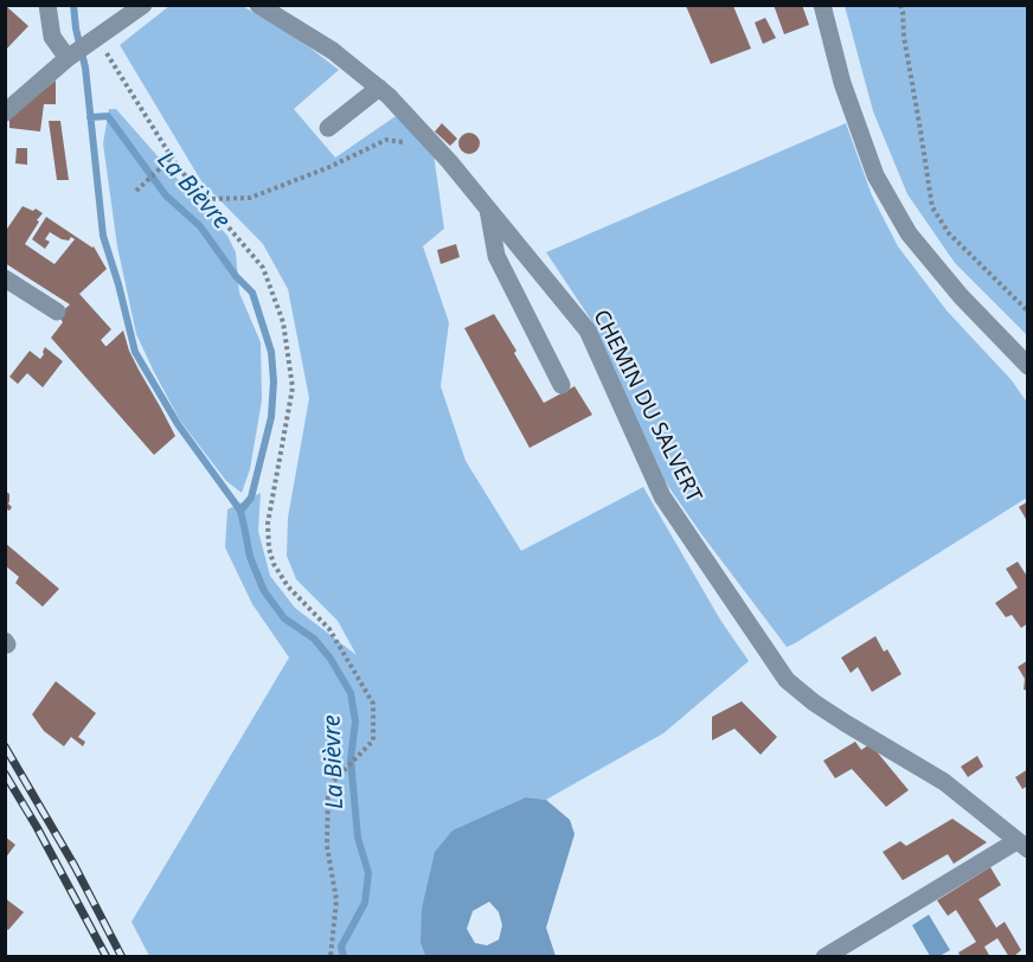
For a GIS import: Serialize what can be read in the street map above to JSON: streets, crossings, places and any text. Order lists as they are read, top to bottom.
{
  "streets": {
    "street": ["CHEMIN DU SALVERT"]
  },
  "water": ["La Bièvre"]
}
